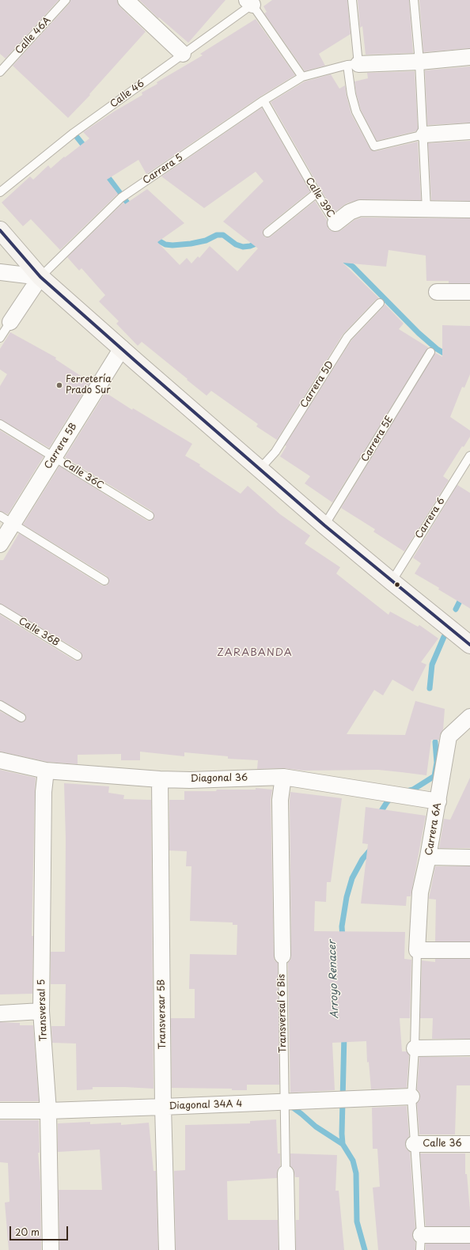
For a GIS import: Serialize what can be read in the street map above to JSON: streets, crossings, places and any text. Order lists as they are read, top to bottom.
{
  "streets": {
    "street": [
      "Calle 39C",
      "Carrera 5B",
      "Diagonal 36",
      "Carrera 6A",
      "Transversal 5",
      "Transversal 6 Bis",
      "Transversar 5B",
      "Diagonal 34A 4",
      "Calle 36"
    ],
    "lane": [
      "Calle 46A",
      "Calle 46",
      "Carrera 5",
      "Carrera 5D",
      "Carrera 5E",
      "Calle 36C",
      "Carrera 6",
      "Calle 36B"
    ]
  },
  "crossings": [
    ["Carrera 5", "Calle 39C"],
    ["Carrera 5B", "Calle 36C"],
    ["Diagonal 36", "Carrera 6A"],
    ["Diagonal 36", "Transversal 5"],
    ["Diagonal 36", "Transversal 6 Bis"],
    ["Diagonal 36", "Transversar 5B"],
    ["Transversal 5", "Diagonal 34A 4"],
    ["Transversal 6 Bis", "Diagonal 34A 4"],
    ["Transversar 5B", "Diagonal 34A 4"]
  ],
  "districts": ["ZARABANDA"],
  "water": ["Arroyo Renacer"],
  "places": ["Ferretería Prado Sur"],
  "scale_bar": "20 m"
}
